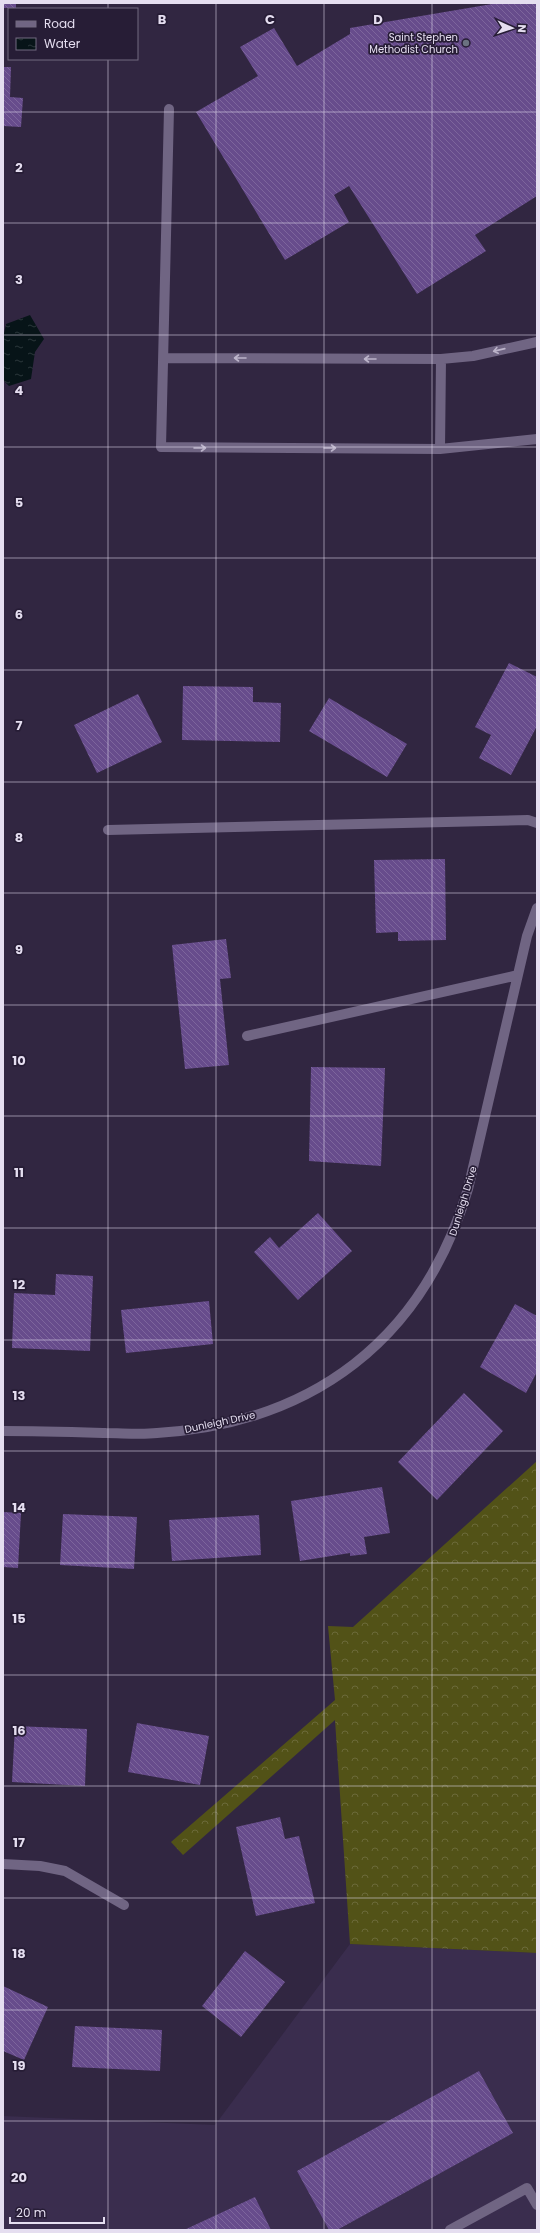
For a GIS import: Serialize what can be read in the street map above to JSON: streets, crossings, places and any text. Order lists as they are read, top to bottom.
{
  "streets": {
    "street": ["Dunleigh Drive"]
  },
  "places": ["Saint Stephen Methodist Church"],
  "legend": ["Road", "Water"],
  "scale_bar": "20 m",
  "north": "right",
  "grid": {
    "columns": ["B", "C", "D"],
    "rows": [
      "2",
      "3",
      "4",
      "5",
      "6",
      "7",
      "8",
      "9",
      "10",
      "11",
      "12",
      "13",
      "14",
      "15",
      "16",
      "17",
      "18",
      "19",
      "20"
    ]
  }
}
